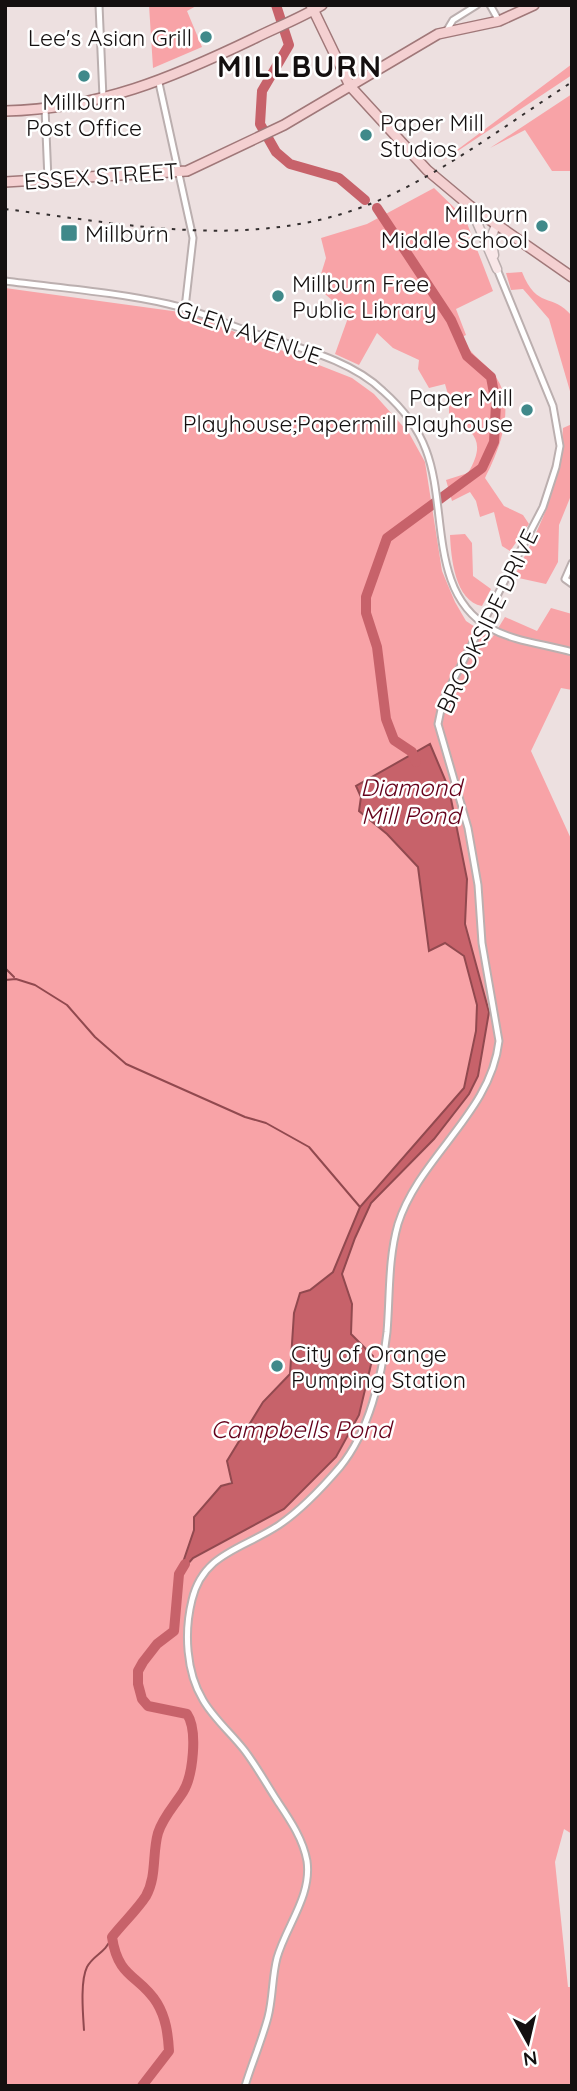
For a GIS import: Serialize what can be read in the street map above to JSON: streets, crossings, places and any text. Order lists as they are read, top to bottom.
{
  "streets": {
    "main road": ["ESSEX STREET", "BROOKSIDE DRIVE"],
    "street": ["GLEN AVENUE"]
  },
  "crossings": [
    ["GLEN AVENUE", "BROOKSIDE DRIVE"]
  ],
  "districts": ["MILLBURN"],
  "water": ["Diamond Mill Pond", "Campbells Pond"],
  "places": {
    "other": [
      "Lee's Asian Grill",
      "Millburn Post Office",
      "Paper Mill Studios",
      "Millburn Middle School",
      "Millburn Free Public Library",
      "Paper Mill Playhouse;Papermill Playhouse",
      "City of Orange Pumping Station"
    ],
    "transit": ["Millburn"]
  },
  "north": "bottom"
}
